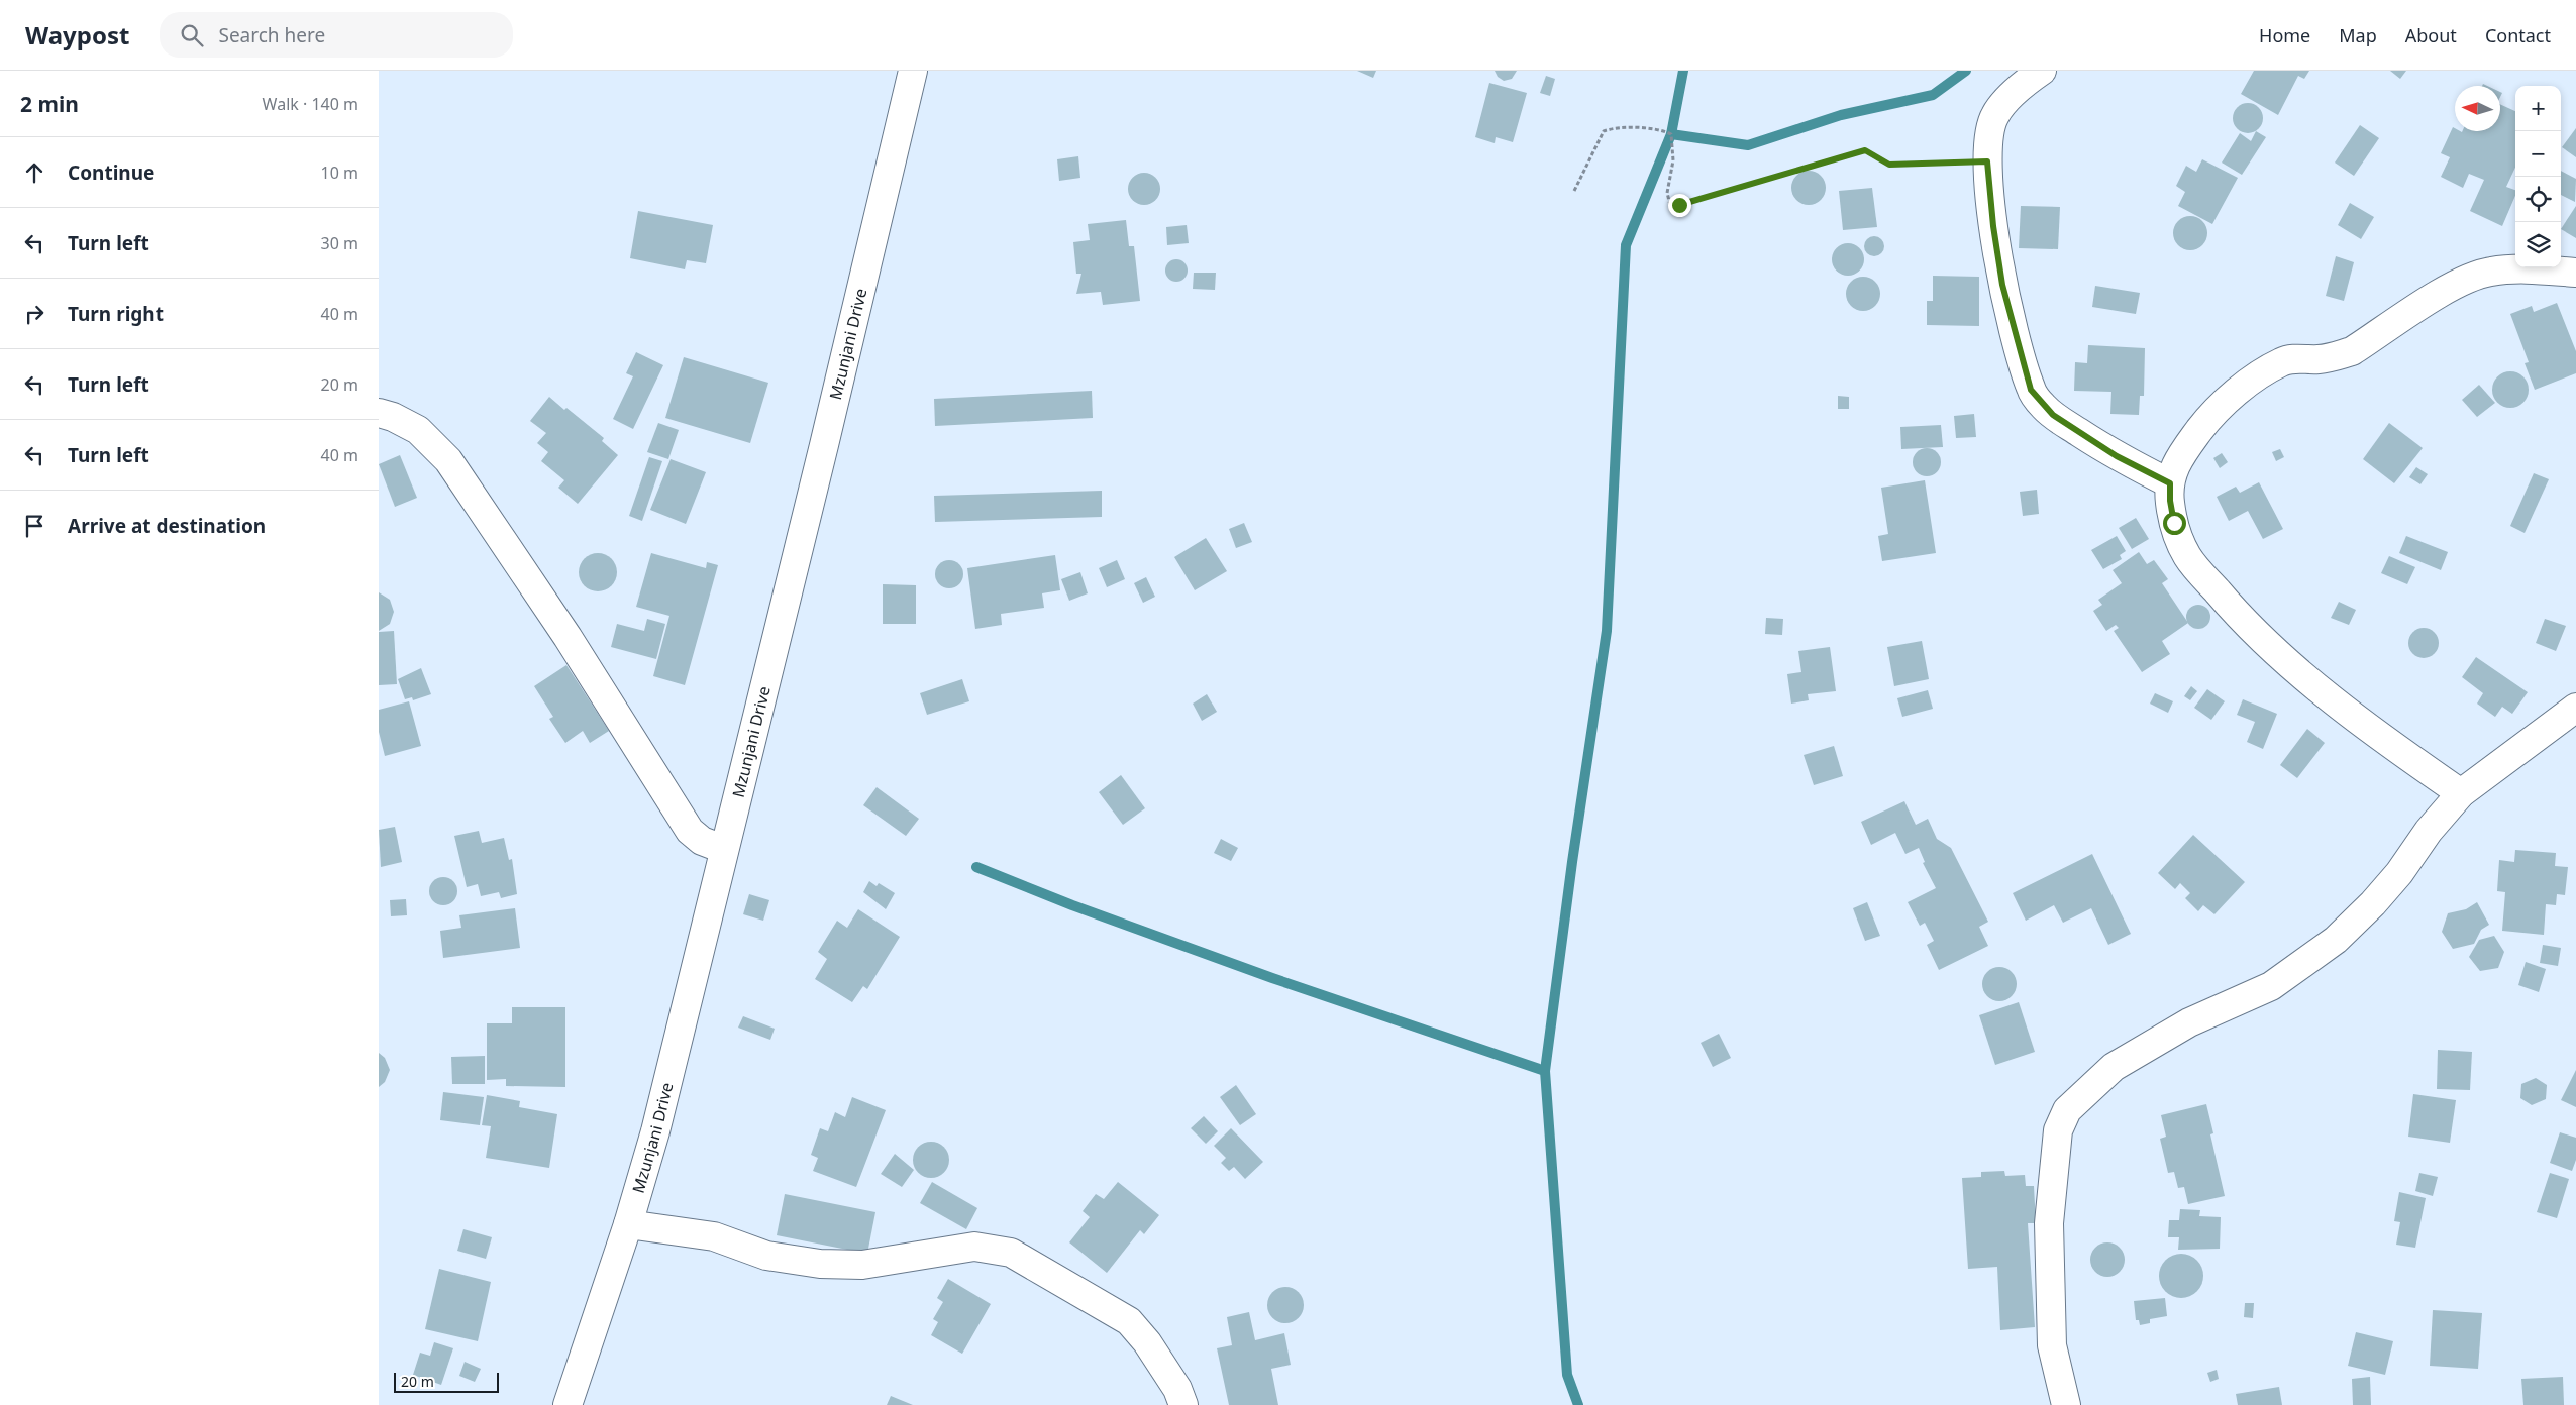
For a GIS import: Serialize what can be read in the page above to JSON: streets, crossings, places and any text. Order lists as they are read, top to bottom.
{
  "streets": {
    "street": ["Mzunjani Drive"]
  },
  "scale_bar": "20 m",
  "north": "left",
  "page": {
    "header": "Waypost",
    "search": "Search here",
    "nav": [
      "Home",
      "Map",
      "About",
      "Contact"
    ],
    "heading": ["2 min", "Walk · 140 m"],
    "map_buttons": ["+", "−"],
    "list": [
      ["Continue", "10 m"],
      ["Turn left", "30 m"],
      ["Turn right", "40 m"],
      ["Turn left", "20 m"],
      ["Turn left", "40 m"],
      "Arrive at destination"
    ],
    "scale": "20 m"
  }
}
